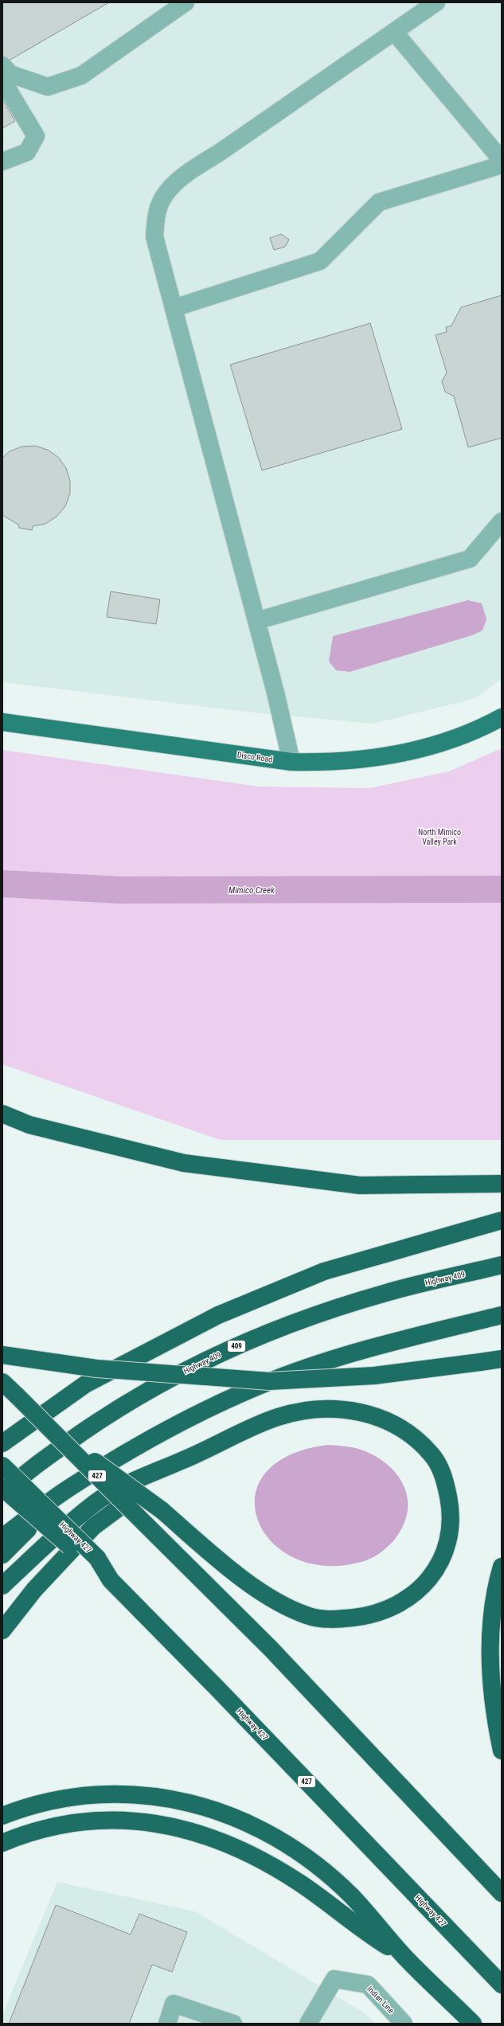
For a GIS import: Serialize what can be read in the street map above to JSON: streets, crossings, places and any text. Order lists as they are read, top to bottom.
{
  "streets": {
    "highway": [
      "Highway 409",
      "409",
      "427",
      "Highway 427"
    ],
    "main road": ["Disco Road"],
    "street": ["Indian Line"]
  },
  "water": ["Mimico Creek"],
  "parks": ["North Mimico Valley Park"]
}
